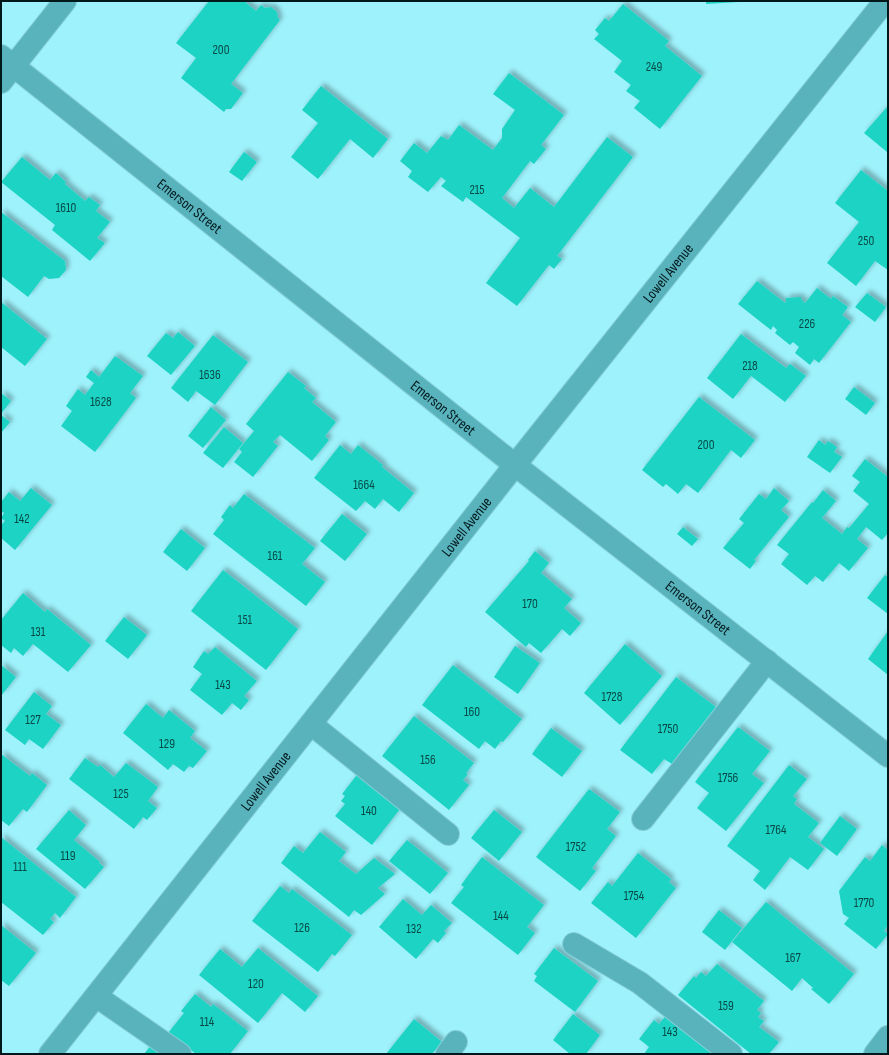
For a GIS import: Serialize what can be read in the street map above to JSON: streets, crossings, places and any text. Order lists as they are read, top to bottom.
{
  "streets": {
    "street": ["Emerson Street", "Lowell Avenue"]
  },
  "crossings": [
    ["Emerson Street", "Lowell Avenue"]
  ],
  "house_numbers": [
    "200",
    "249",
    "215",
    "1610",
    "250",
    "226",
    "218",
    "1636",
    "1628",
    "200",
    "1664",
    "142",
    "161",
    "170",
    "151",
    "131",
    "143",
    "1728",
    "160",
    "127",
    "1750",
    "129",
    "156",
    "1756",
    "125",
    "140",
    "1764",
    "1752",
    "119",
    "111",
    "1754",
    "1770",
    "144",
    "126",
    "132",
    "167",
    "120",
    "159",
    "114",
    "143"
  ]
}
